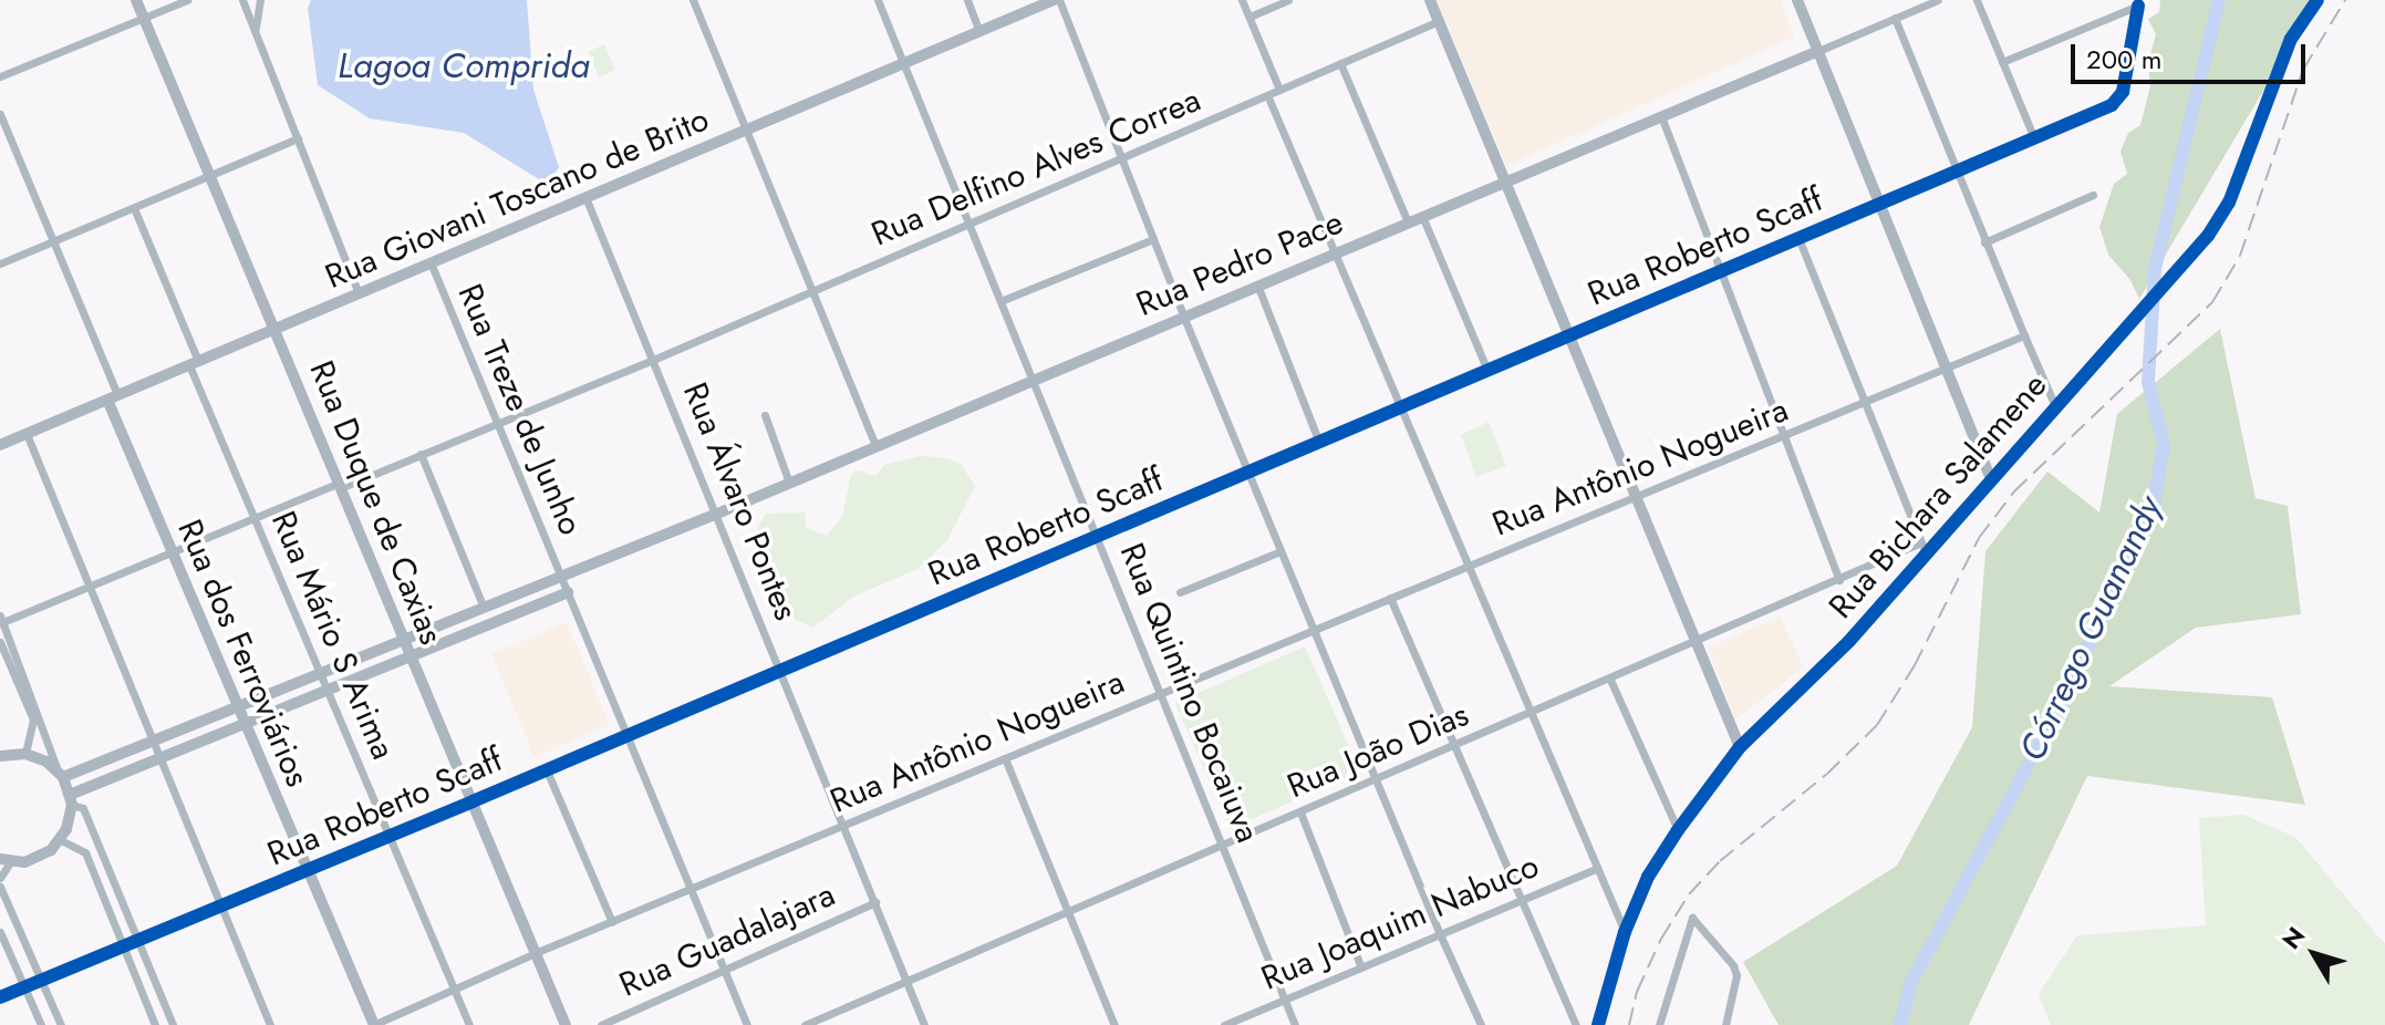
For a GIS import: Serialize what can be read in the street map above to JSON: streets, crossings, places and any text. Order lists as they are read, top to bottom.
{
  "streets": {
    "main road": [
      "Rua Giovani Toscano de Brito",
      "Rua Pedro Pace",
      "Rua Bichara Salamene",
      "Rua Duque de Caxias",
      "Rua dos Ferroviários"
    ],
    "street": [
      "Rua Delfino Alves Correa",
      "Rua Roberto Scaff",
      "Rua Treze de Junho",
      "Rua Antônio Nogueira",
      "Rua Álvaro Pontes",
      "Rua Mário S Arima",
      "Rua Quintino Bocaiuva",
      "Rua João Dias",
      "Rua Joaquim Nabuco",
      "Rua Guadalajara"
    ]
  },
  "crossings": [
    ["Rua Delfino Alves Correa", "Rua Treze de Junho"],
    ["Rua Delfino Alves Correa", "Rua Álvaro Pontes"],
    ["Rua Delfino Alves Correa", "Rua Duque de Caxias"],
    ["Rua Delfino Alves Correa", "Rua Mário S Arima"],
    ["Rua Delfino Alves Correa", "Rua dos Ferroviários"],
    ["Rua Delfino Alves Correa", "Rua Quintino Bocaiuva"],
    ["Rua Giovani Toscano de Brito", "Rua Treze de Junho"],
    ["Rua Giovani Toscano de Brito", "Rua Álvaro Pontes"],
    ["Rua Giovani Toscano de Brito", "Rua Duque de Caxias"],
    ["Rua Giovani Toscano de Brito", "Rua Mário S Arima"],
    ["Rua Giovani Toscano de Brito", "Rua dos Ferroviários"],
    ["Rua Giovani Toscano de Brito", "Rua Quintino Bocaiuva"],
    ["Rua Roberto Scaff", "Rua Álvaro Pontes"],
    ["Rua Roberto Scaff", "Rua Duque de Caxias"],
    ["Rua Roberto Scaff", "Rua Mário S Arima"],
    ["Rua Roberto Scaff", "Rua dos Ferroviários"],
    ["Rua Roberto Scaff", "Rua Quintino Bocaiuva"],
    ["Rua Pedro Pace", "Rua Treze de Junho"],
    ["Rua Pedro Pace", "Rua Álvaro Pontes"],
    ["Rua Pedro Pace", "Rua Duque de Caxias"],
    ["Rua Pedro Pace", "Rua Mário S Arima"],
    ["Rua Pedro Pace", "Rua dos Ferroviários"],
    ["Rua Pedro Pace", "Rua Quintino Bocaiuva"],
    ["Rua Antônio Nogueira", "Rua Álvaro Pontes"],
    ["Rua Antônio Nogueira", "Rua Duque de Caxias"],
    ["Rua Antônio Nogueira", "Rua Mário S Arima"],
    ["Rua Antônio Nogueira", "Rua dos Ferroviários"],
    ["Rua Antônio Nogueira", "Rua Quintino Bocaiuva"],
    ["Rua Bichara Salamene", "Rua João Dias"],
    ["Rua Álvaro Pontes", "Rua João Dias"],
    ["Rua Álvaro Pontes", "Rua Guadalajara"],
    ["Rua Quintino Bocaiuva", "Rua João Dias"],
    ["Rua Quintino Bocaiuva", "Rua Joaquim Nabuco"]
  ],
  "water": ["Lagoa Comprida", "Córrego Guanandy"],
  "scale_bar": "200 m",
  "north": "top left"
}
